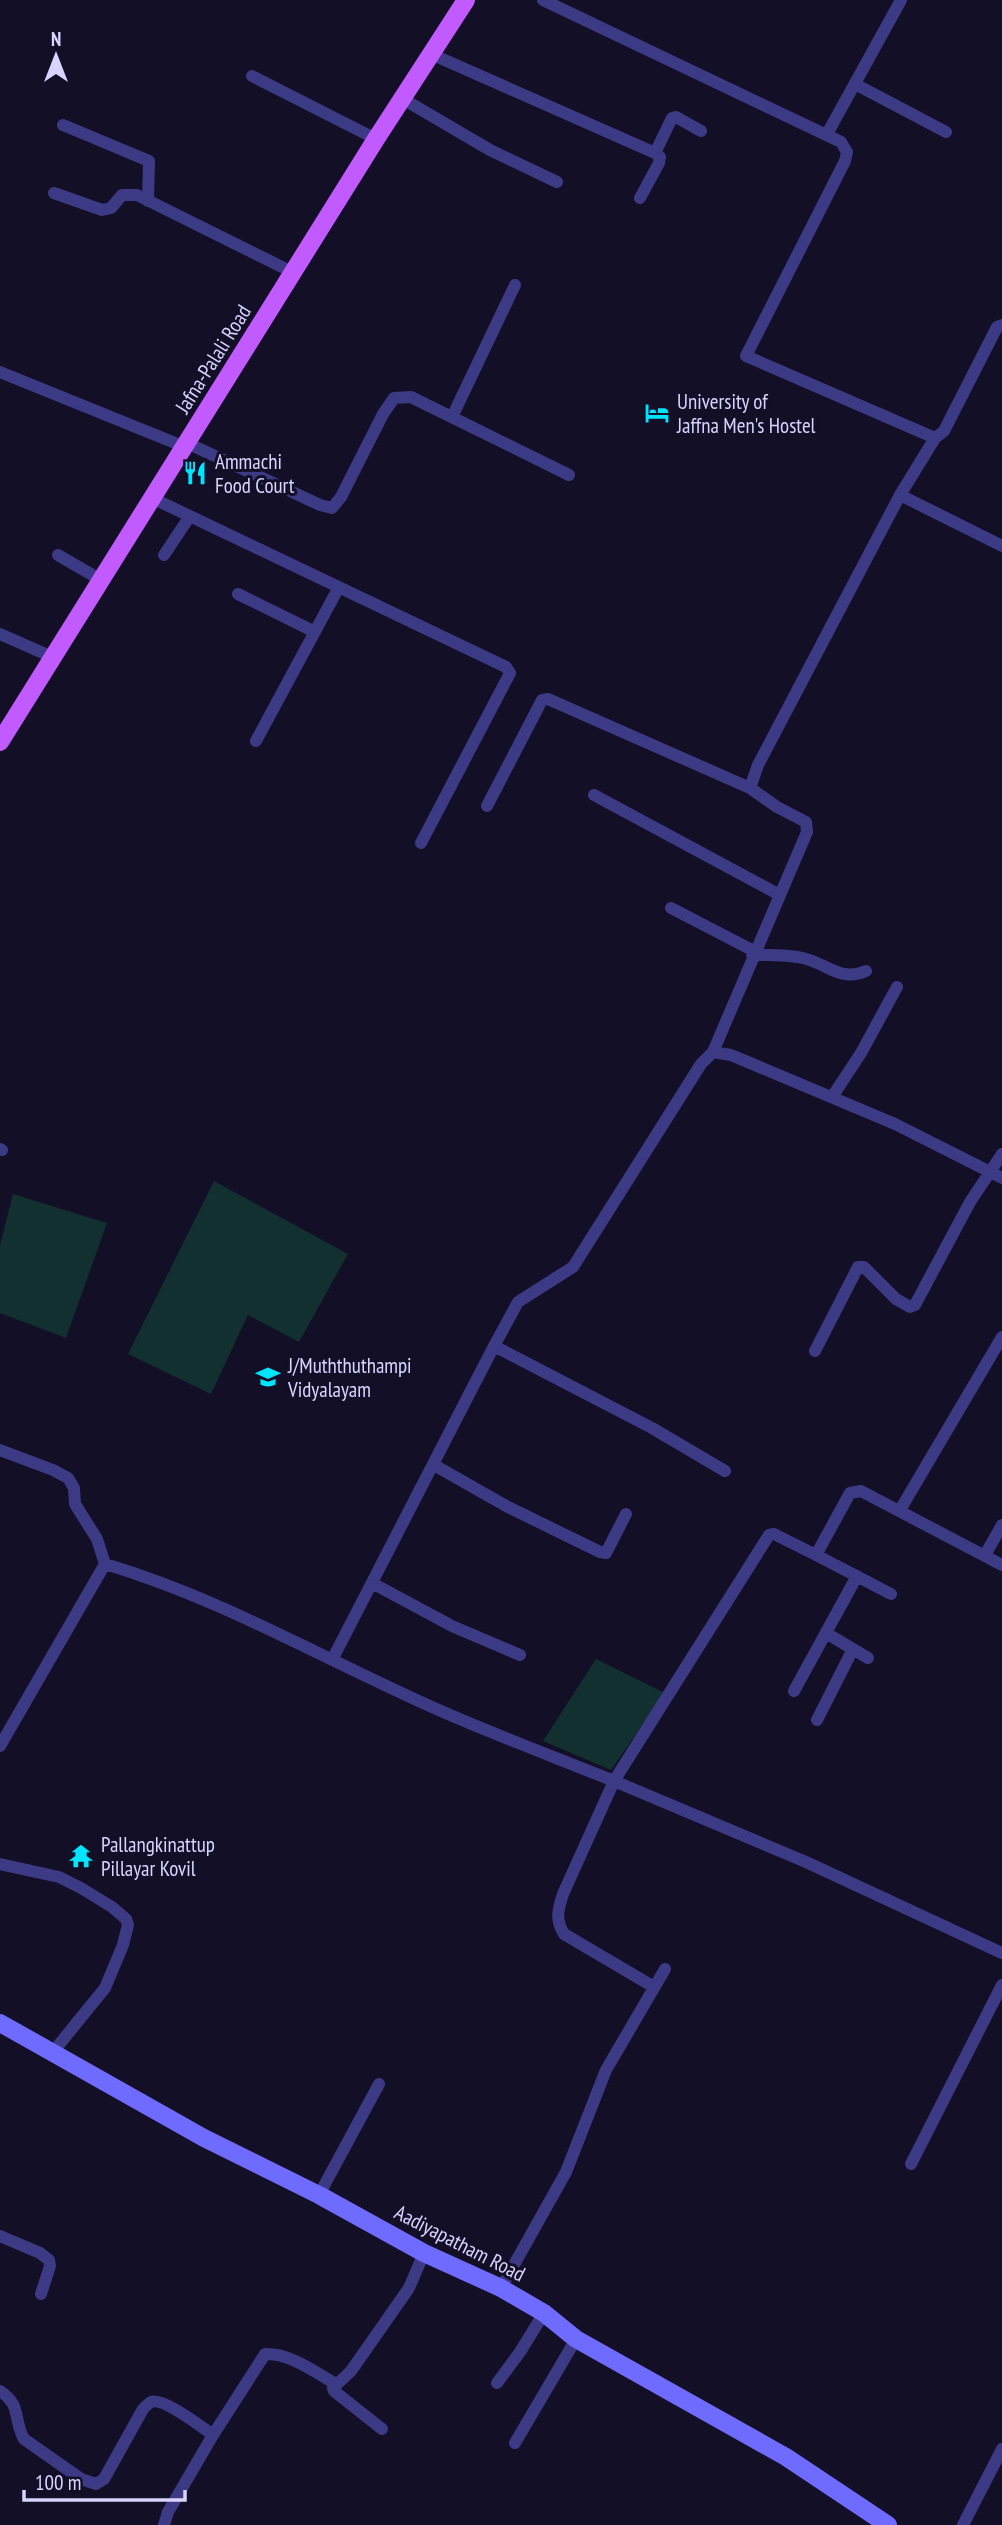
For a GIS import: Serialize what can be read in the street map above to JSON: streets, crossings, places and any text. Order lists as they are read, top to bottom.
{
  "streets": {
    "main road": ["Jafna-Palali Road"],
    "street": ["Aadiyapatham Road"]
  },
  "places": {
    "hotel": ["University of Jaffna Men's Hostel"],
    "restaurant": ["Ammachi Food Court"],
    "school or university": ["J/Muththuthampi Vidyalayam"],
    "temple": ["Pallangkinattup Pillayar Kovil"]
  },
  "scale_bar": "100 m",
  "north": "top"
}
